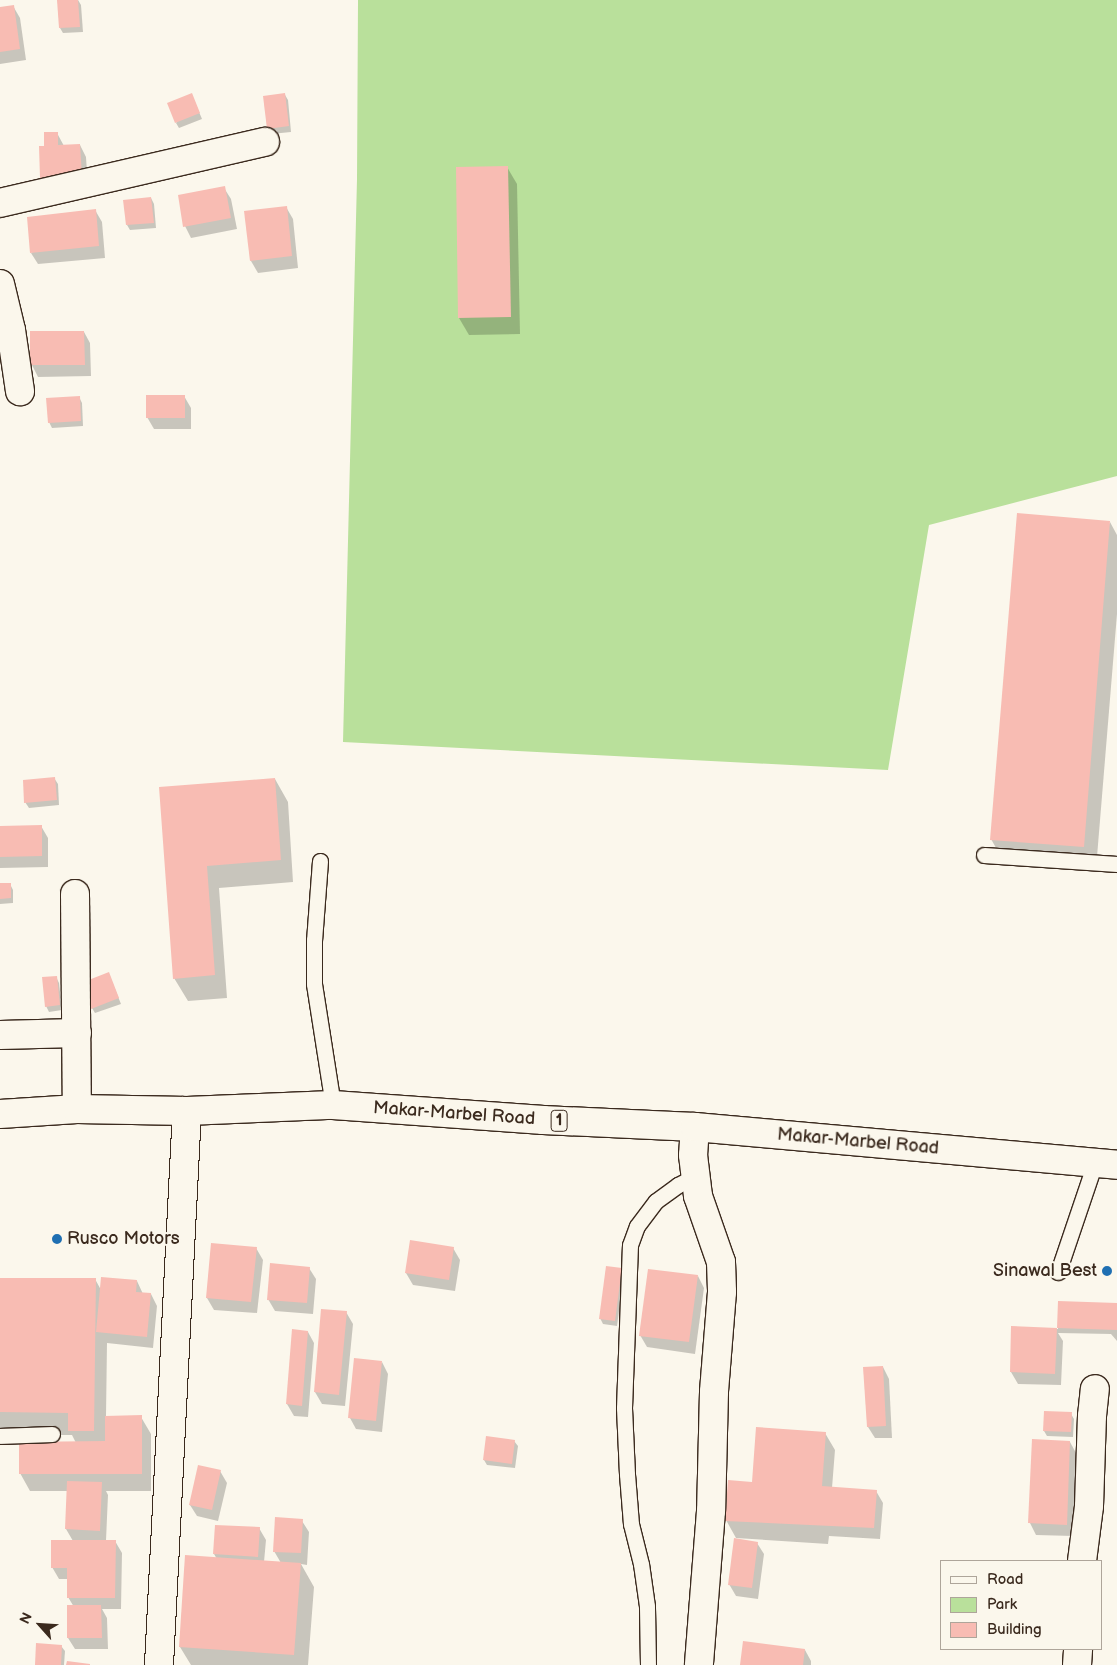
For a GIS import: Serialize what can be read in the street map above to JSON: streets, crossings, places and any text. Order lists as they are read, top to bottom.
{
  "streets": {
    "street": ["Makar-Marbel Road", "1"]
  },
  "places": ["Rusco Motors", "Sinawal Best"],
  "legend": ["Road", "Park", "Building"],
  "north": "top left"
}
